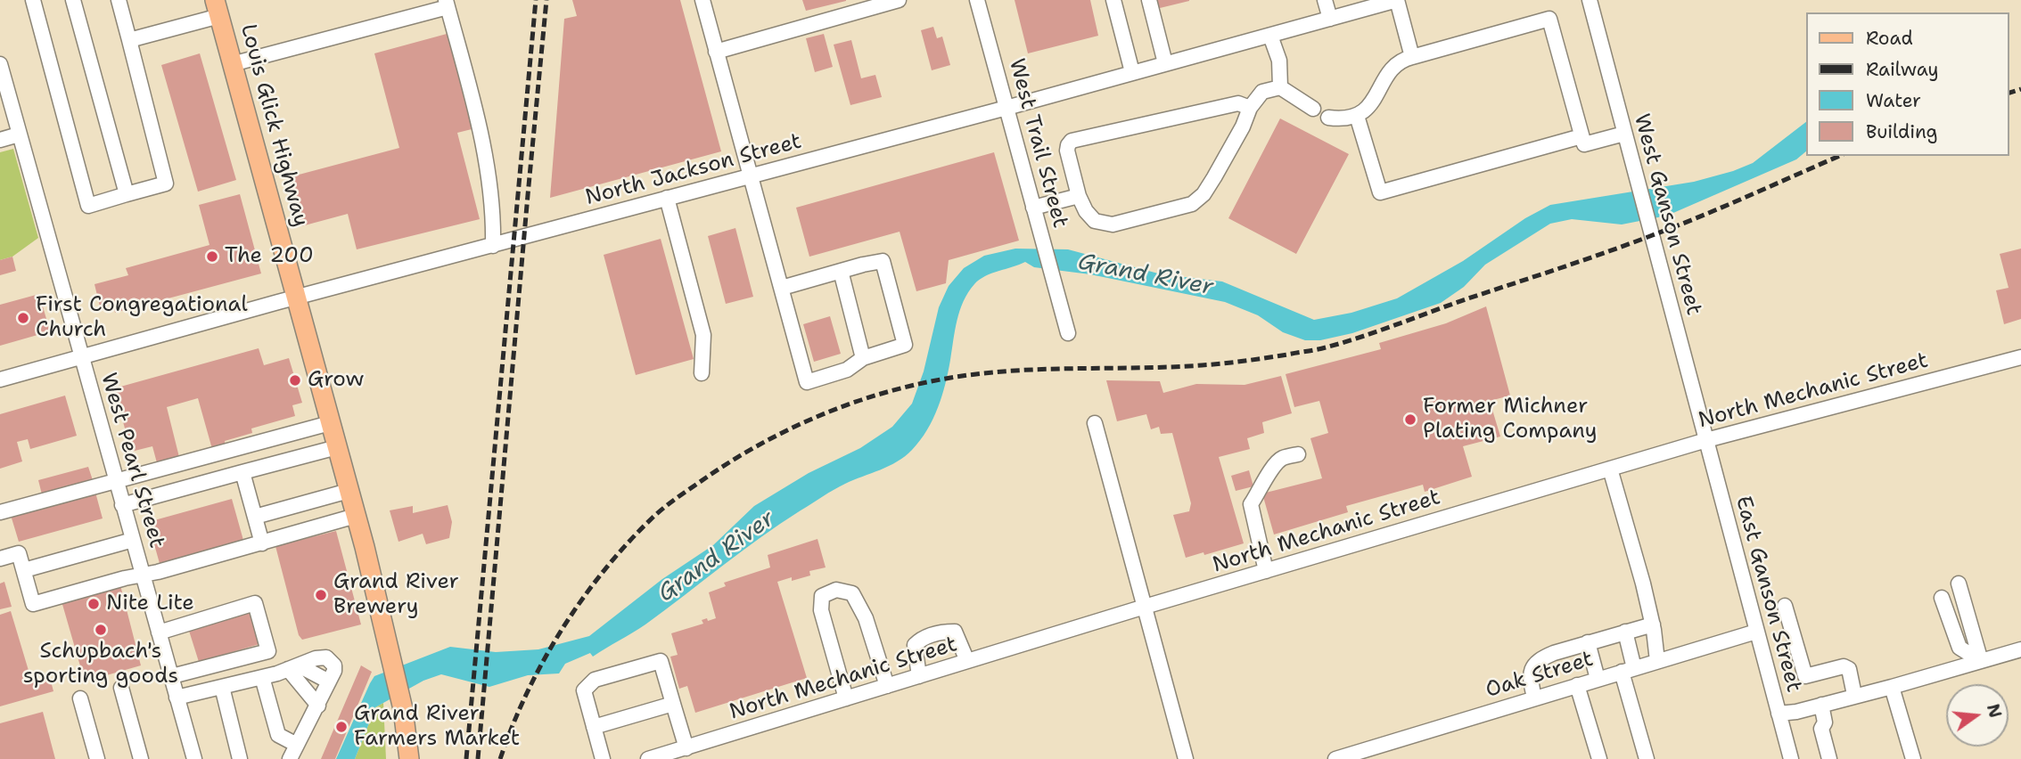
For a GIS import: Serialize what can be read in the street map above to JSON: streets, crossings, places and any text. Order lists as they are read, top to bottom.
{
  "streets": {
    "main road": ["Louis Glick Highway"],
    "street": [
      "West Trail Street",
      "North Jackson Street",
      "West Ganson Street",
      "North Mechanic Street",
      "West Pearl Street",
      "East Ganson Street",
      "Oak Street"
    ]
  },
  "crossings": [
    ["Louis Glick Highway", "North Jackson Street"],
    ["West Trail Street", "North Jackson Street"],
    ["North Jackson Street", "West Pearl Street"],
    ["West Ganson Street", "North Mechanic Street"],
    ["West Ganson Street", "East Ganson Street"],
    ["North Mechanic Street", "East Ganson Street"],
    ["East Ganson Street", "Oak Street"]
  ],
  "water": ["Grand River"],
  "places": [
    "The 200",
    "First Congregational Church",
    "Grow",
    "Former Michner Plating Company",
    "Grand River Brewery",
    "Nite Lite",
    "Schupbach's sporting goods",
    "Grand River Farmers Market"
  ],
  "legend": [
    "Road",
    "Railway",
    "Water",
    "Building"
  ],
  "north": "right"
}
